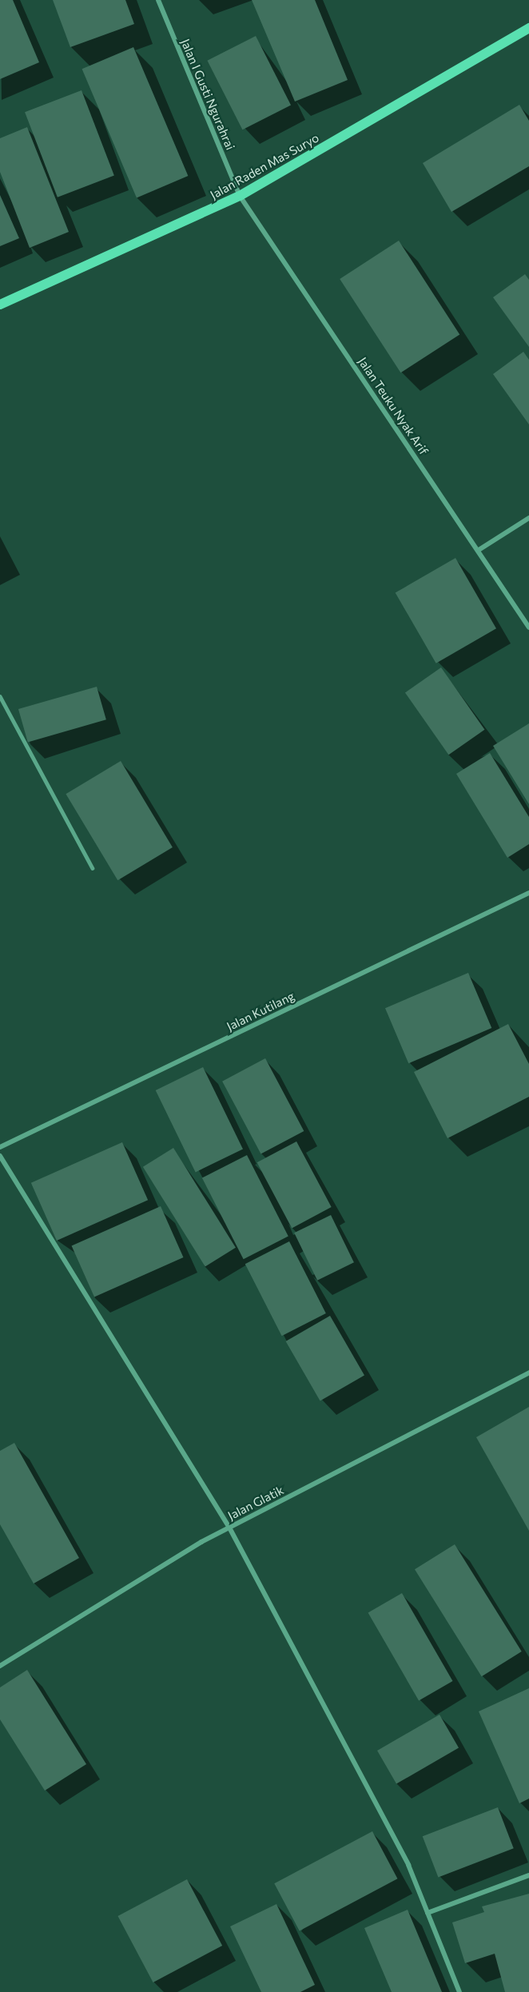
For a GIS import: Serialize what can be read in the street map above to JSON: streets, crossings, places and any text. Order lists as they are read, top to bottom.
{
  "streets": {
    "street": [
      "Jalan I Gusti Ngurahrai",
      "Jalan Raden Mas Suryo",
      "Jalan Teuku Nyak Arif",
      "Jalan Kutilang",
      "Jalan Glatik"
    ]
  },
  "crossings": [
    ["Jalan I Gusti Ngurahrai", "Jalan Raden Mas Suryo"],
    ["Jalan I Gusti Ngurahrai", "Jalan Teuku Nyak Arif"],
    ["Jalan Raden Mas Suryo", "Jalan Teuku Nyak Arif"]
  ]
}
